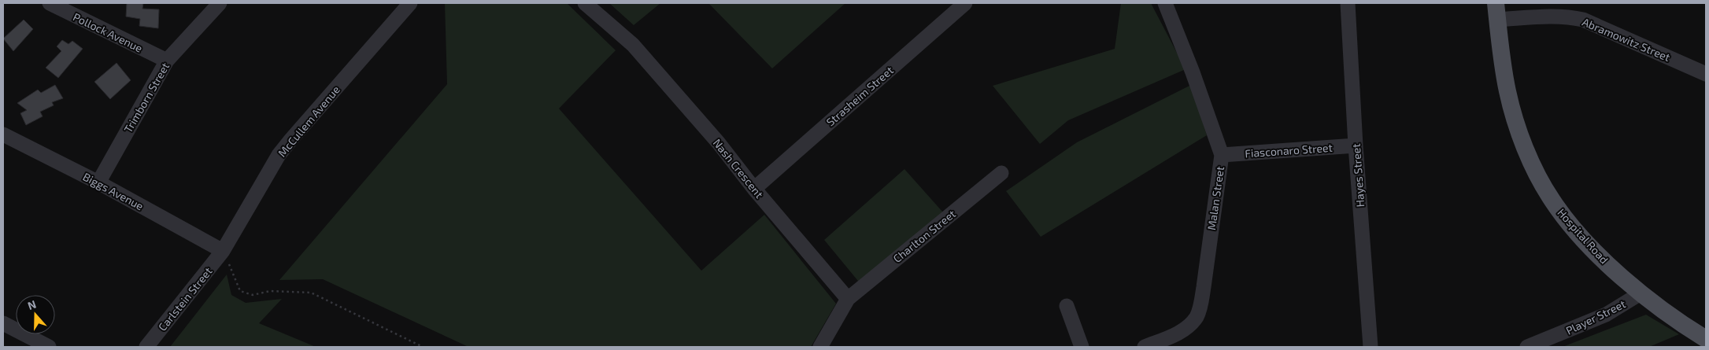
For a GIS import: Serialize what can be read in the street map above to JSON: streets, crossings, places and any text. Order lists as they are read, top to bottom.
{
  "streets": {
    "main road": ["Hospital Road"],
    "street": [
      "Pollock Avenue",
      "Abramowitz Street",
      "Strasheim Street",
      "Trimborn Street",
      "McCullem Avenue",
      "Fiasconaro Street",
      "Nash Crescent",
      "Hayes Street",
      "Biggs Avenue",
      "Malan Street",
      "Charlton Street",
      "Carlstein Street",
      "Player Street"
    ]
  },
  "crossings": [
    ["Pollock Avenue", "Trimborn Street"],
    ["Abramowitz Street", "Hospital Road"],
    ["Strasheim Street", "Nash Crescent"],
    ["Trimborn Street", "Biggs Avenue"],
    ["McCullem Avenue", "Biggs Avenue"],
    ["McCullem Avenue", "Carlstein Street"],
    ["Fiasconaro Street", "Hayes Street"],
    ["Fiasconaro Street", "Malan Street"],
    ["Nash Crescent", "Charlton Street"],
    ["Biggs Avenue", "Carlstein Street"],
    ["Hospital Road", "Player Street"]
  ],
  "north": "top"
}
